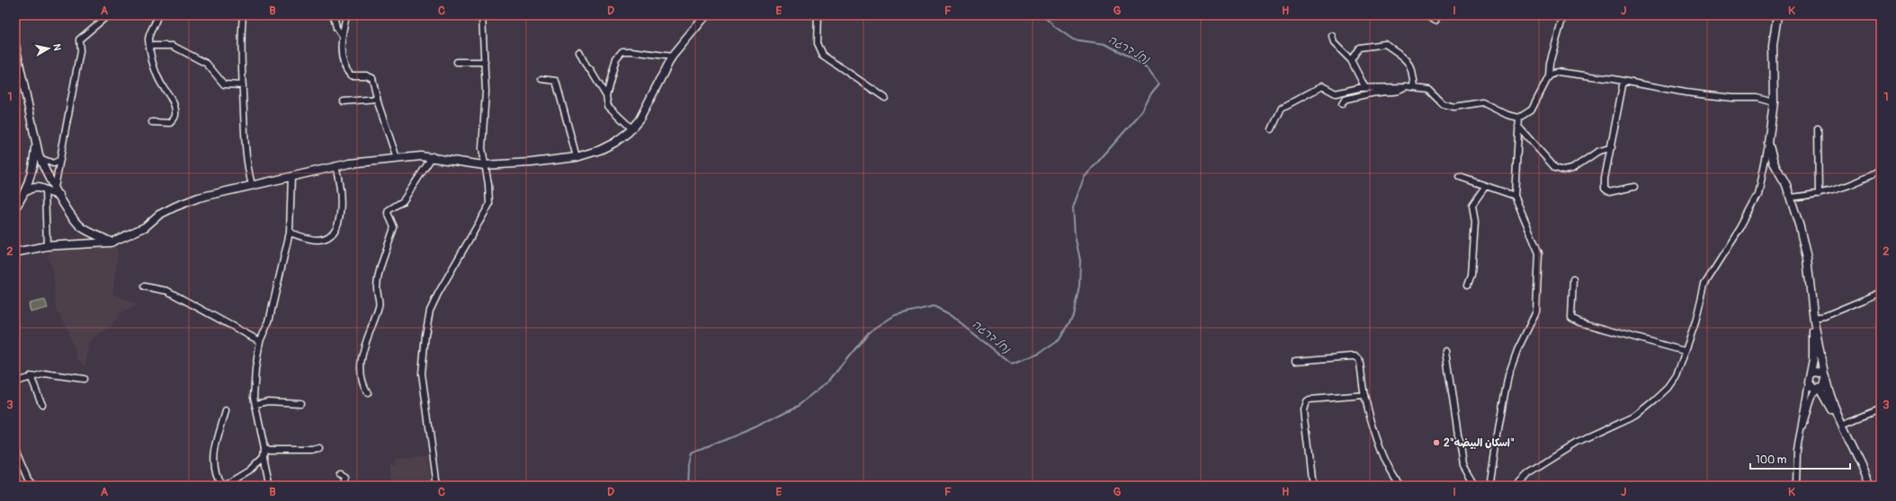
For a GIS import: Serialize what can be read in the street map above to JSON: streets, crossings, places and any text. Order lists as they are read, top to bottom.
{
  "water": ["נחל דרגה"],
  "places": ["اسكان البيضه\"2\""],
  "scale_bar": "100 m",
  "north": "right",
  "grid": {
    "columns": [
      "A",
      "B",
      "C",
      "D",
      "E",
      "F",
      "G",
      "H",
      "I",
      "J",
      "K"
    ],
    "rows": ["1", "2", "3"]
  }
}
